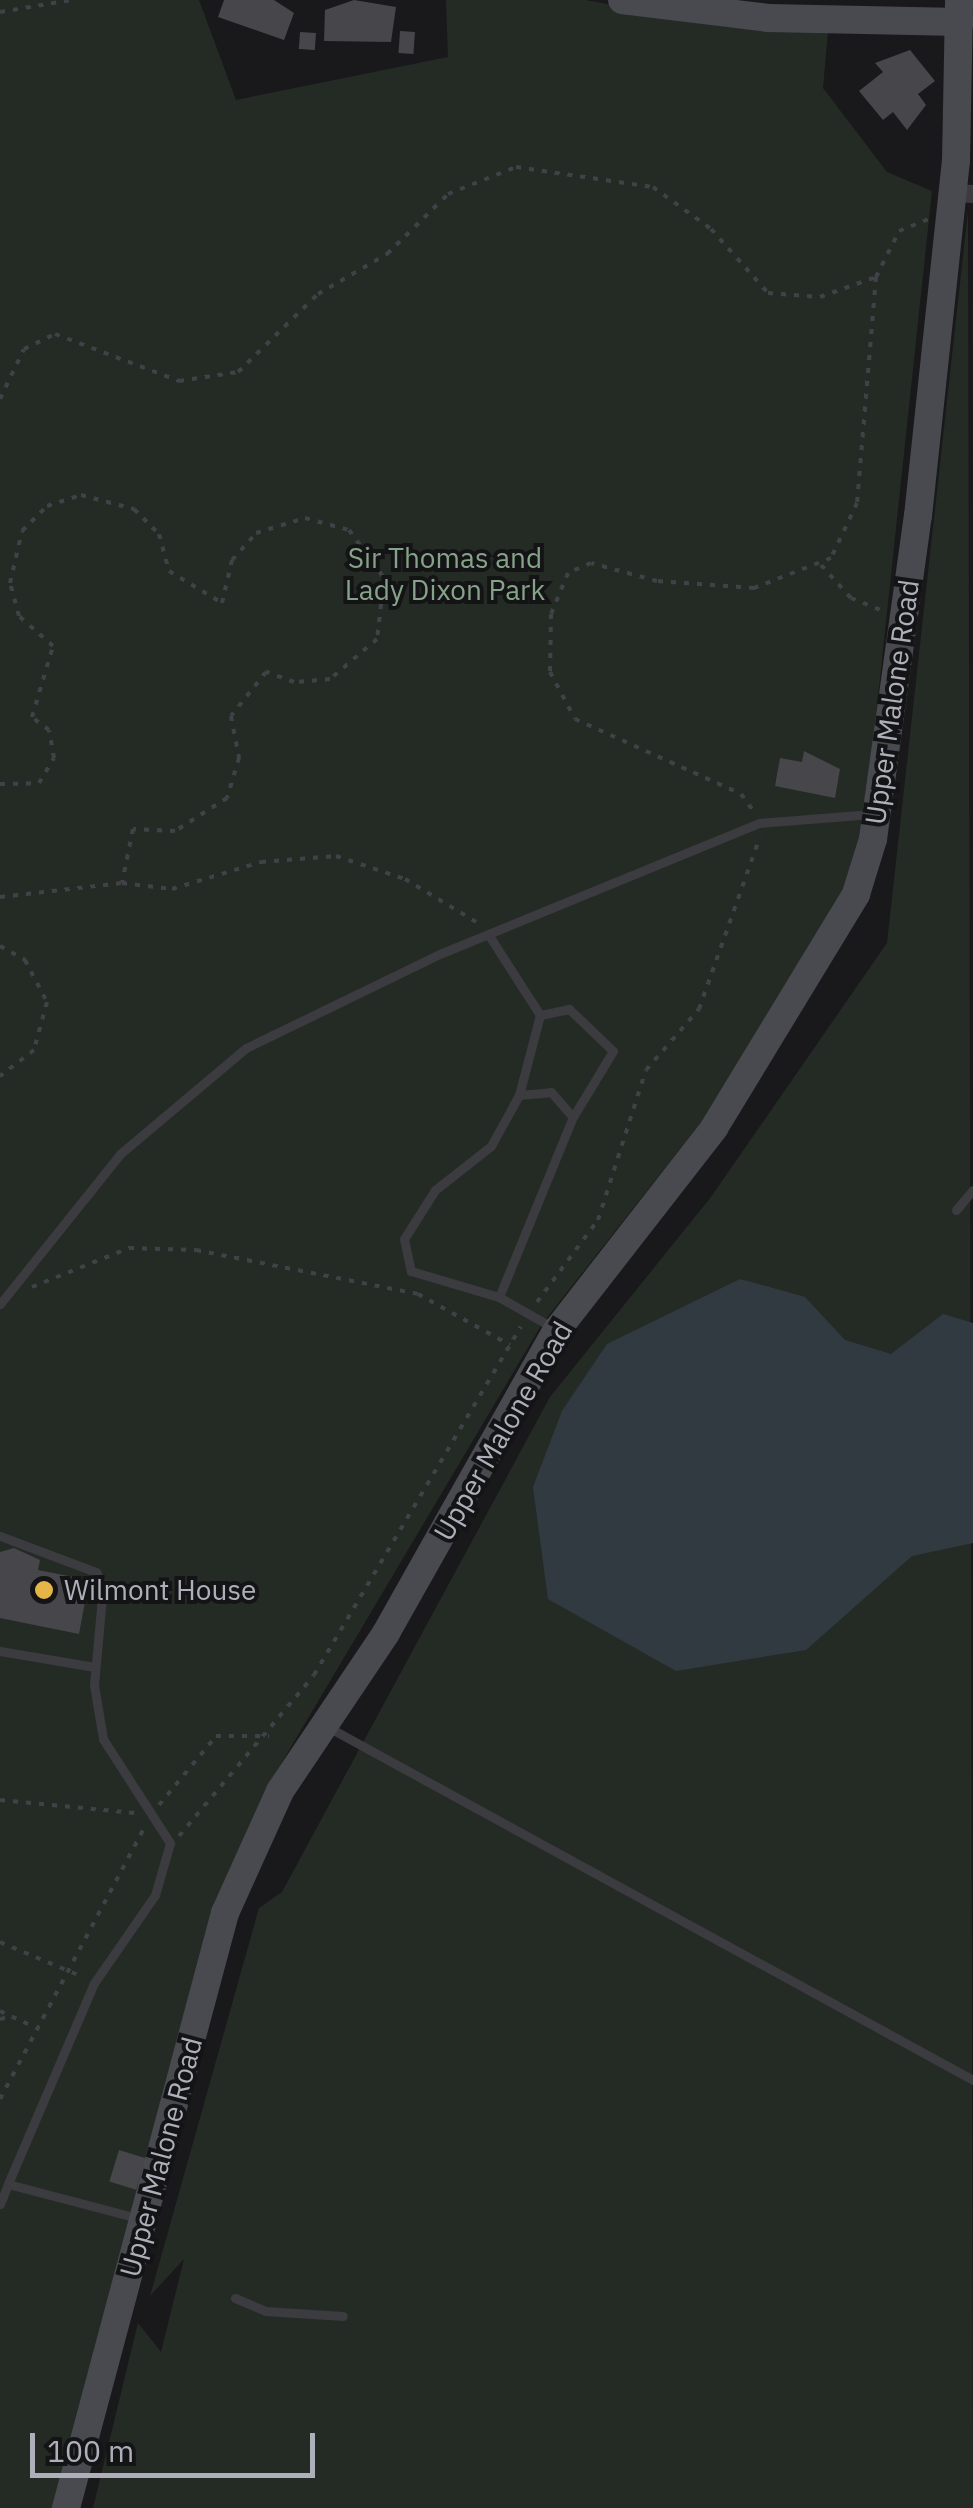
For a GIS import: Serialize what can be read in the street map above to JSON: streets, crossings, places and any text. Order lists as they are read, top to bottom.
{
  "streets": {
    "main road": ["Upper Malone Road"]
  },
  "parks": ["Sir Thomas and Lady Dixon Park"],
  "places": ["Wilmont House"],
  "scale_bar": "100 m"
}
